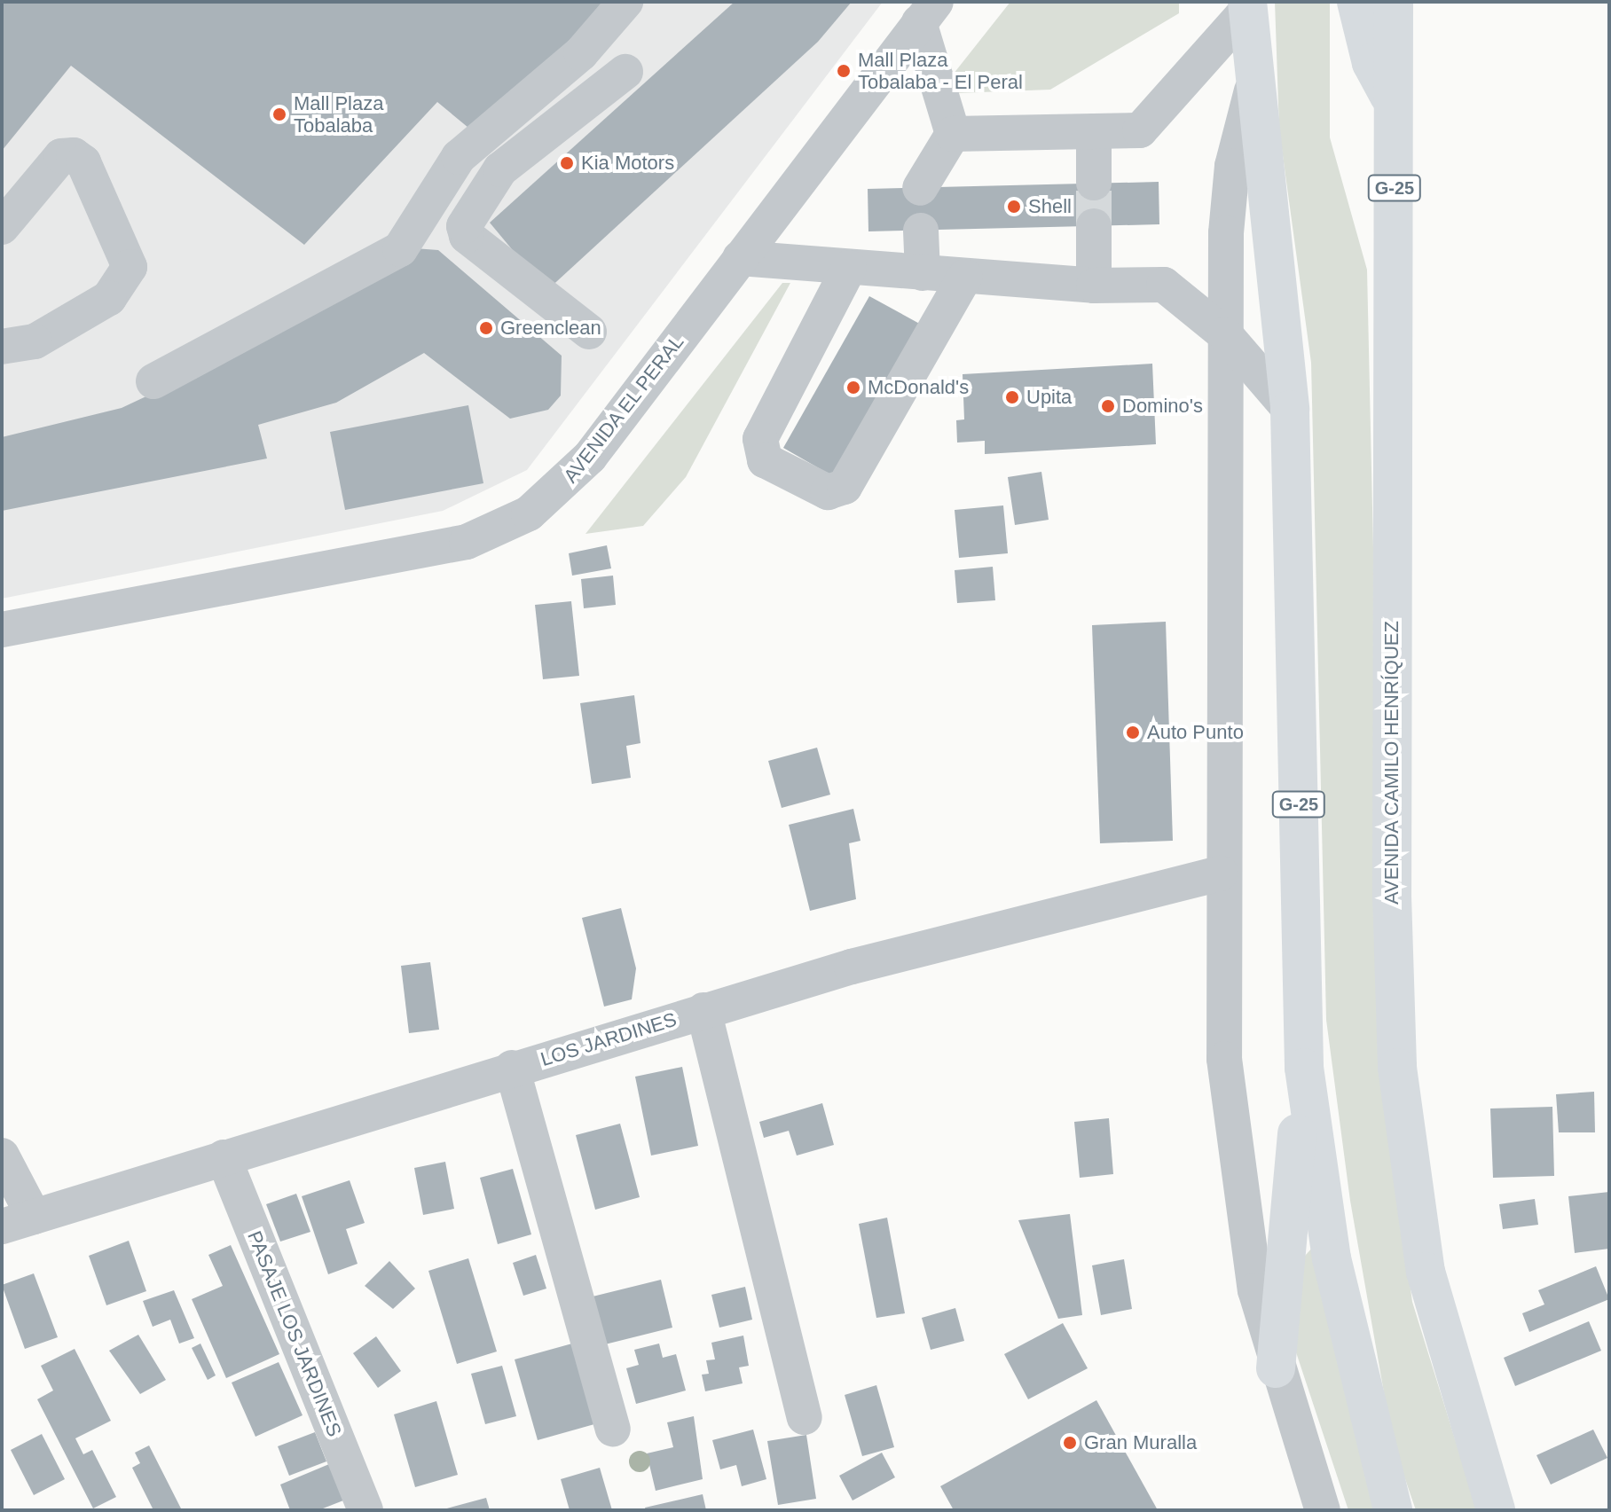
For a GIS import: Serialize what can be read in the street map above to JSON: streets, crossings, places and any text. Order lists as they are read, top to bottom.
{
  "streets": {
    "main road": ["G-25", "AVENIDA CAMILO HENRÍQUEZ"],
    "street": ["AVENIDA EL PERAL", "LOS JARDINES", "PASAJE LOS JARDINES"]
  },
  "crossings": [
    ["LOS JARDINES", "PASAJE LOS JARDINES"]
  ],
  "places": [
    "Mall Plaza Tobalaba - El Peral",
    "Mall Plaza Tobalaba",
    "Kia Motors",
    "Shell",
    "Greenclean",
    "McDonald's",
    "Upita",
    "Domino's",
    "Auto Punto",
    "Gran Muralla"
  ]
}
